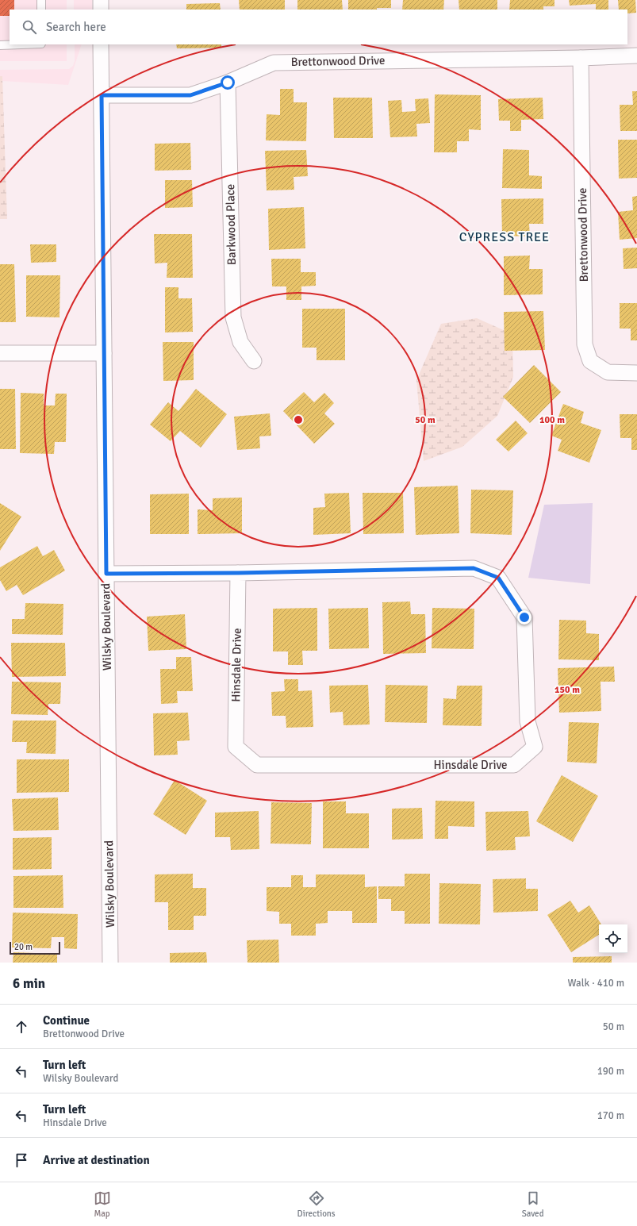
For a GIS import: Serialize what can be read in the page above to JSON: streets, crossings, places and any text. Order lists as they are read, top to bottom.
{
  "streets": {
    "street": [
      "Brettonwood Drive",
      "Barkwood Place",
      "Wilsky Boulevard",
      "Hinsdale Drive"
    ]
  },
  "crossings": [
    ["Brettonwood Drive", "Barkwood Place"],
    ["Brettonwood Drive", "Wilsky Boulevard"],
    ["Wilsky Boulevard", "Hinsdale Drive"]
  ],
  "districts": ["CYPRESS TREE"],
  "scale_bar": "20 m",
  "page": {
    "search": "Search here",
    "scale": "20 m",
    "heading": ["6 min", "Walk · 410 m"],
    "list": [
      ["Continue", "Brettonwood Drive", "50 m"],
      ["Turn left", "Wilsky Boulevard", "190 m"],
      ["Turn left", "Hinsdale Drive", "170 m"],
      "Arrive at destination"
    ],
    "nav": ["Map", "Directions", "Saved"]
  },
  "rings": ["50 m", "100 m", "150 m"]
}
